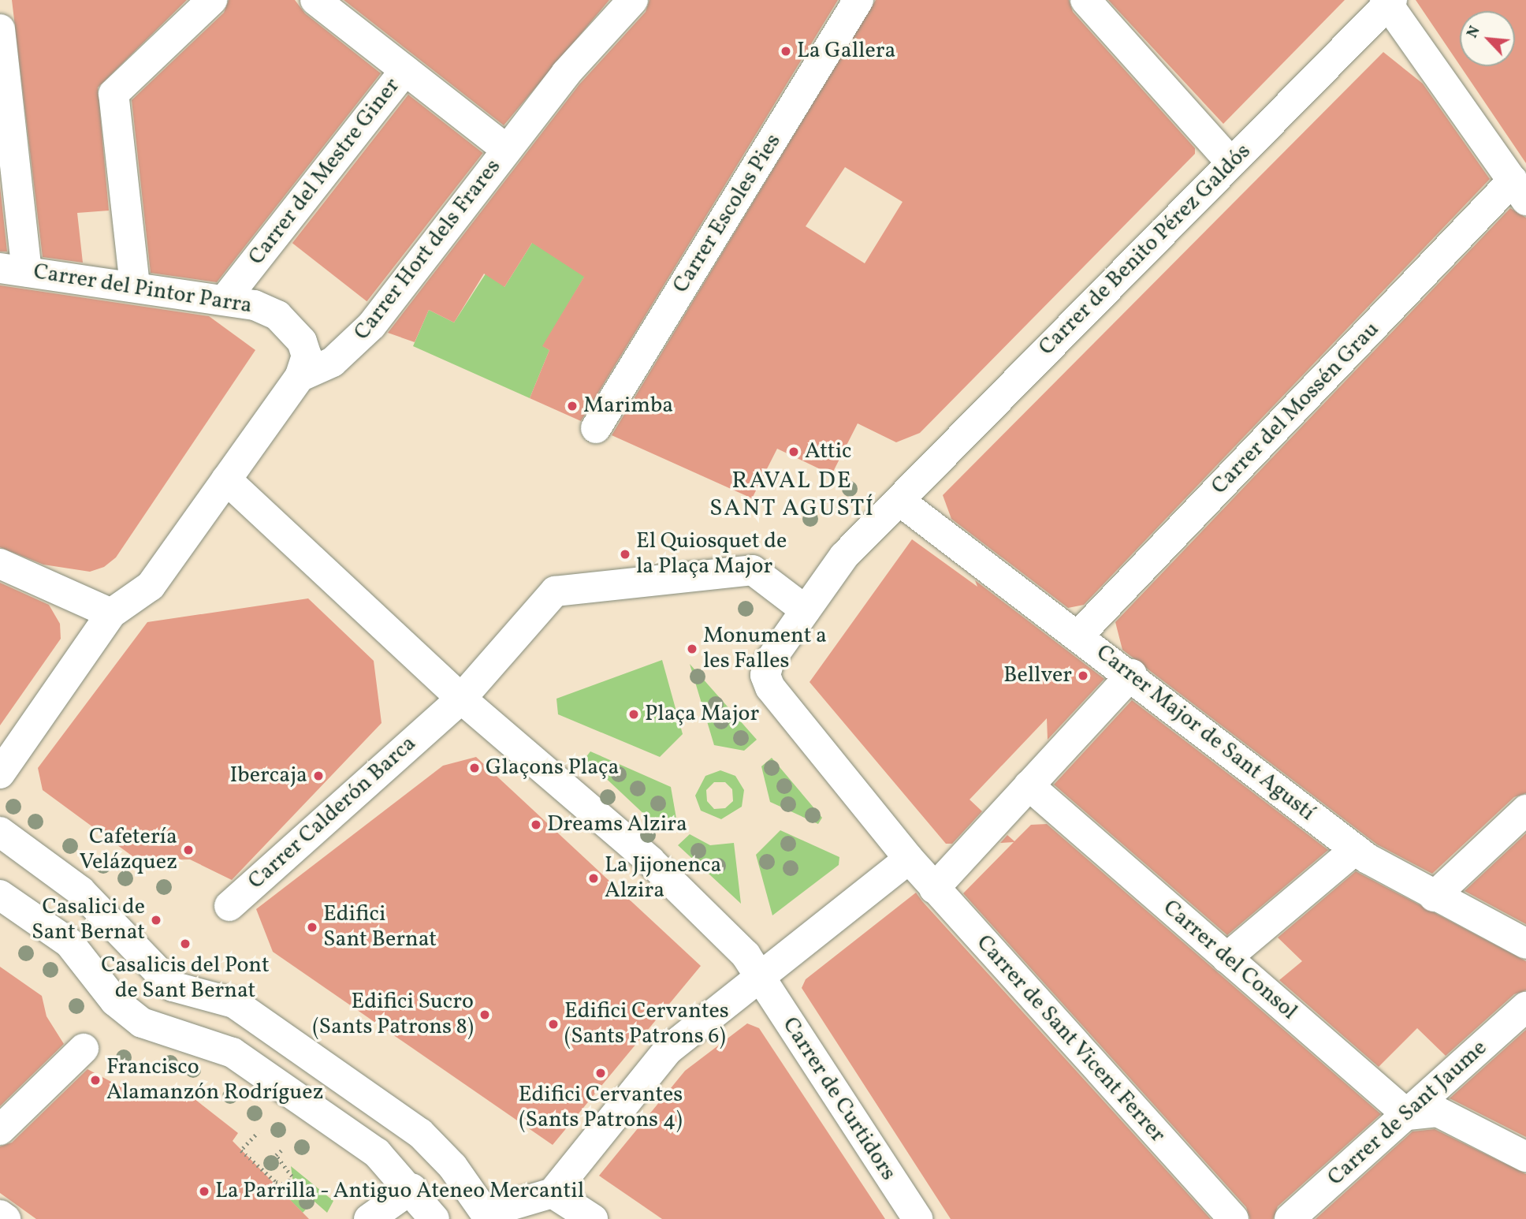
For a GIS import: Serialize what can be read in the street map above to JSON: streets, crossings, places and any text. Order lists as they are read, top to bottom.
{
  "streets": {
    "street": [
      "Carrer del Mestre Giner",
      "Carrer Escoles Pies",
      "Carrer Hort dels Frares",
      "Carrer de Benito Pérez Galdós",
      "Carrer del Pintor Parra",
      "Carrer del Mossén Grau",
      "Carrer Major de Sant Agustí",
      "Carrer Calderón Barca",
      "Carrer del Consol",
      "Carrer de Sant Vicent Ferrer",
      "Carrer de Curtidors",
      "Carrer de Sant Jaume"
    ]
  },
  "crossings": [
    ["Carrer del Mestre Giner", "Carrer del Pintor Parra"],
    ["Carrer Hort dels Frares", "Carrer del Pintor Parra"],
    ["Carrer Hort dels Frares", "Carrer de Curtidors"],
    ["Carrer de Benito Pérez Galdós", "Carrer Major de Sant Agustí"],
    ["Carrer del Mossén Grau", "Carrer Major de Sant Agustí"],
    ["Carrer Calderón Barca", "Carrer de Curtidors"],
    ["Carrer del Consol", "Carrer de Sant Jaume"]
  ],
  "districts": ["RAVAL DE SANT AGUSTÍ"],
  "places": [
    "La Gallera",
    "Marimba",
    "Attic",
    "El Quiosquet de la Plaça Major",
    "Monument a les Falles",
    "Bellver",
    "Plaça Major",
    "Glaçons Plaça",
    "Ibercaja",
    "Dreams Alzira",
    "Cafetería Velázquez",
    "La Jijonenca Alzira",
    "Casalici de Sant Bernat",
    "Edifici Sant Bernat",
    "Casalicis del Pont de Sant Bernat",
    "Edifici Sucro (Sants Patrons 8)",
    "Edifici Cervantes (Sants Patrons 6)",
    "Edifici Cervantes (Sants Patrons 4)",
    "Francisco Alamanzón Rodríguez",
    "La Parrilla - Antiguo Ateneo Mercantil"
  ],
  "north": "top left"
}
